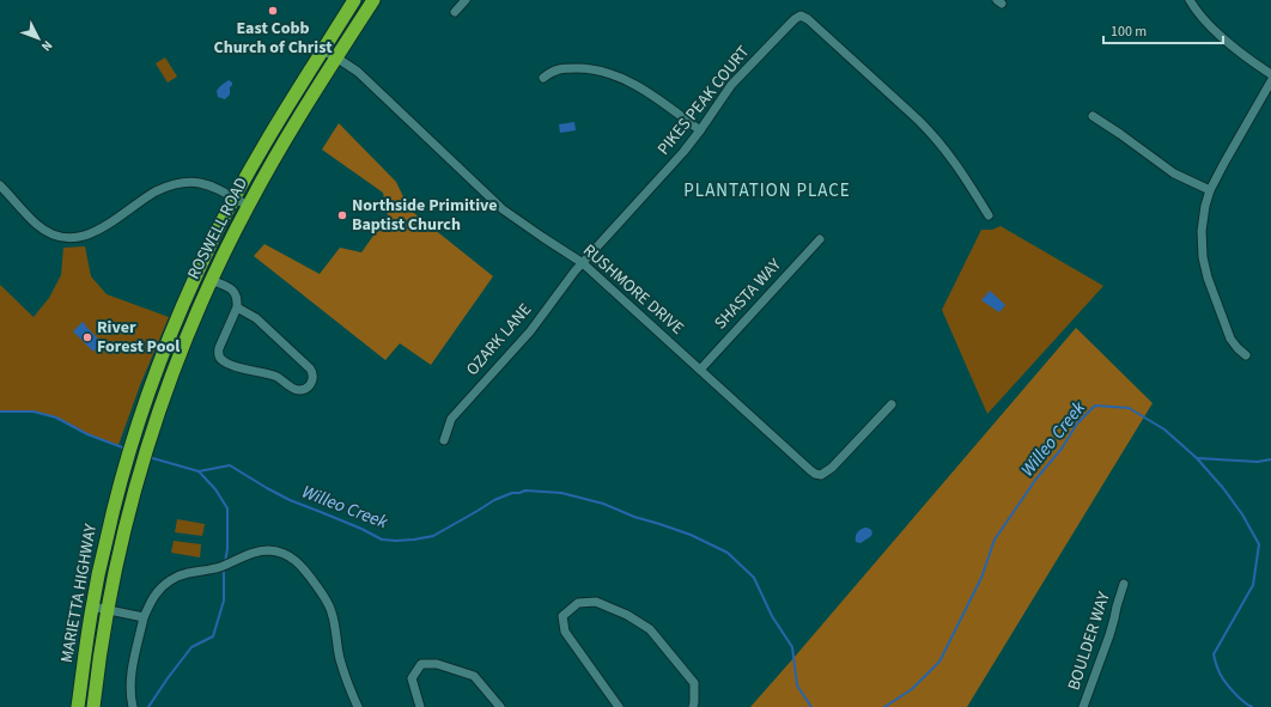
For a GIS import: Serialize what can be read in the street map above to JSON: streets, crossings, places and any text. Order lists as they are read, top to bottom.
{
  "streets": {
    "highway": ["ROSWELL ROAD", "MARIETTA HIGHWAY"],
    "street": [
      "PIKES PEAK COURT",
      "RUSHMORE DRIVE",
      "SHASTA WAY",
      "OZARK LANE",
      "BOULDER WAY"
    ]
  },
  "crossings": [
    ["PIKES PEAK COURT", "RUSHMORE DRIVE"],
    ["PIKES PEAK COURT", "OZARK LANE"],
    ["ROSWELL ROAD", "RUSHMORE DRIVE"],
    ["ROSWELL ROAD", "MARIETTA HIGHWAY"],
    ["RUSHMORE DRIVE", "SHASTA WAY"],
    ["RUSHMORE DRIVE", "OZARK LANE"]
  ],
  "districts": ["PLANTATION PLACE"],
  "water": ["Willeo Creek"],
  "places": ["East Cobb Church of Christ", "Northside Primitive Baptist Church", "River Forest Pool"],
  "scale_bar": "100 m",
  "north": "bottom right"
}
